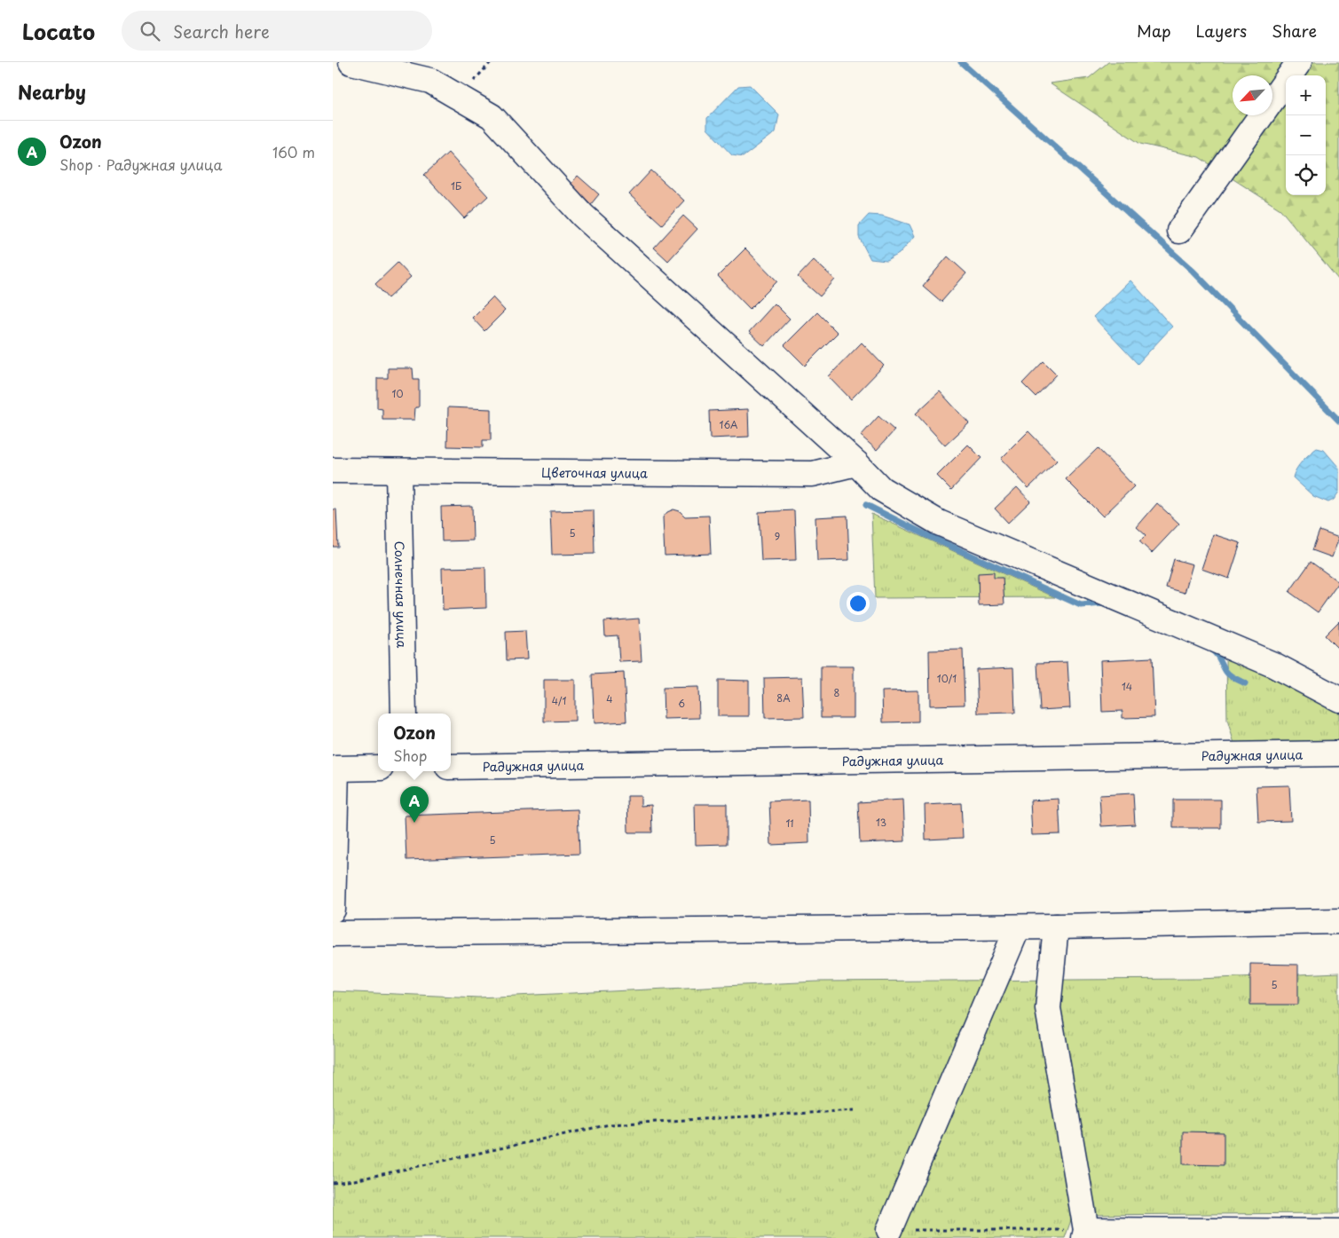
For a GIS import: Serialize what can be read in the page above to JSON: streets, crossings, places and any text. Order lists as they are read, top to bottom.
{
  "streets": {
    "street": ["Цветочная улица", "Солнечная улица", "Радужная улица"]
  },
  "crossings": [
    ["Цветочная улица", "Солнечная улица"]
  ],
  "house_numbers": [
    "1Б",
    "10",
    "16А",
    "5",
    "9",
    "10/1",
    "14",
    "8",
    "8А",
    "4",
    "4/1",
    "6",
    "13",
    "11",
    "5",
    "5"
  ],
  "north": "bottom left",
  "page": {
    "header": "Locato",
    "search": "Search here",
    "nav": ["Map", "Layers", "Share"],
    "heading": "Nearby",
    "map_buttons": ["+", "−"],
    "list": [
      {
        "mark": "A",
        "name": "Ozon",
        "note": "Shop · Радужная улица",
        "value": "160 m"
      }
    ],
    "popup": ["Ozon", "Shop"],
    "pins": "A"
  }
}
